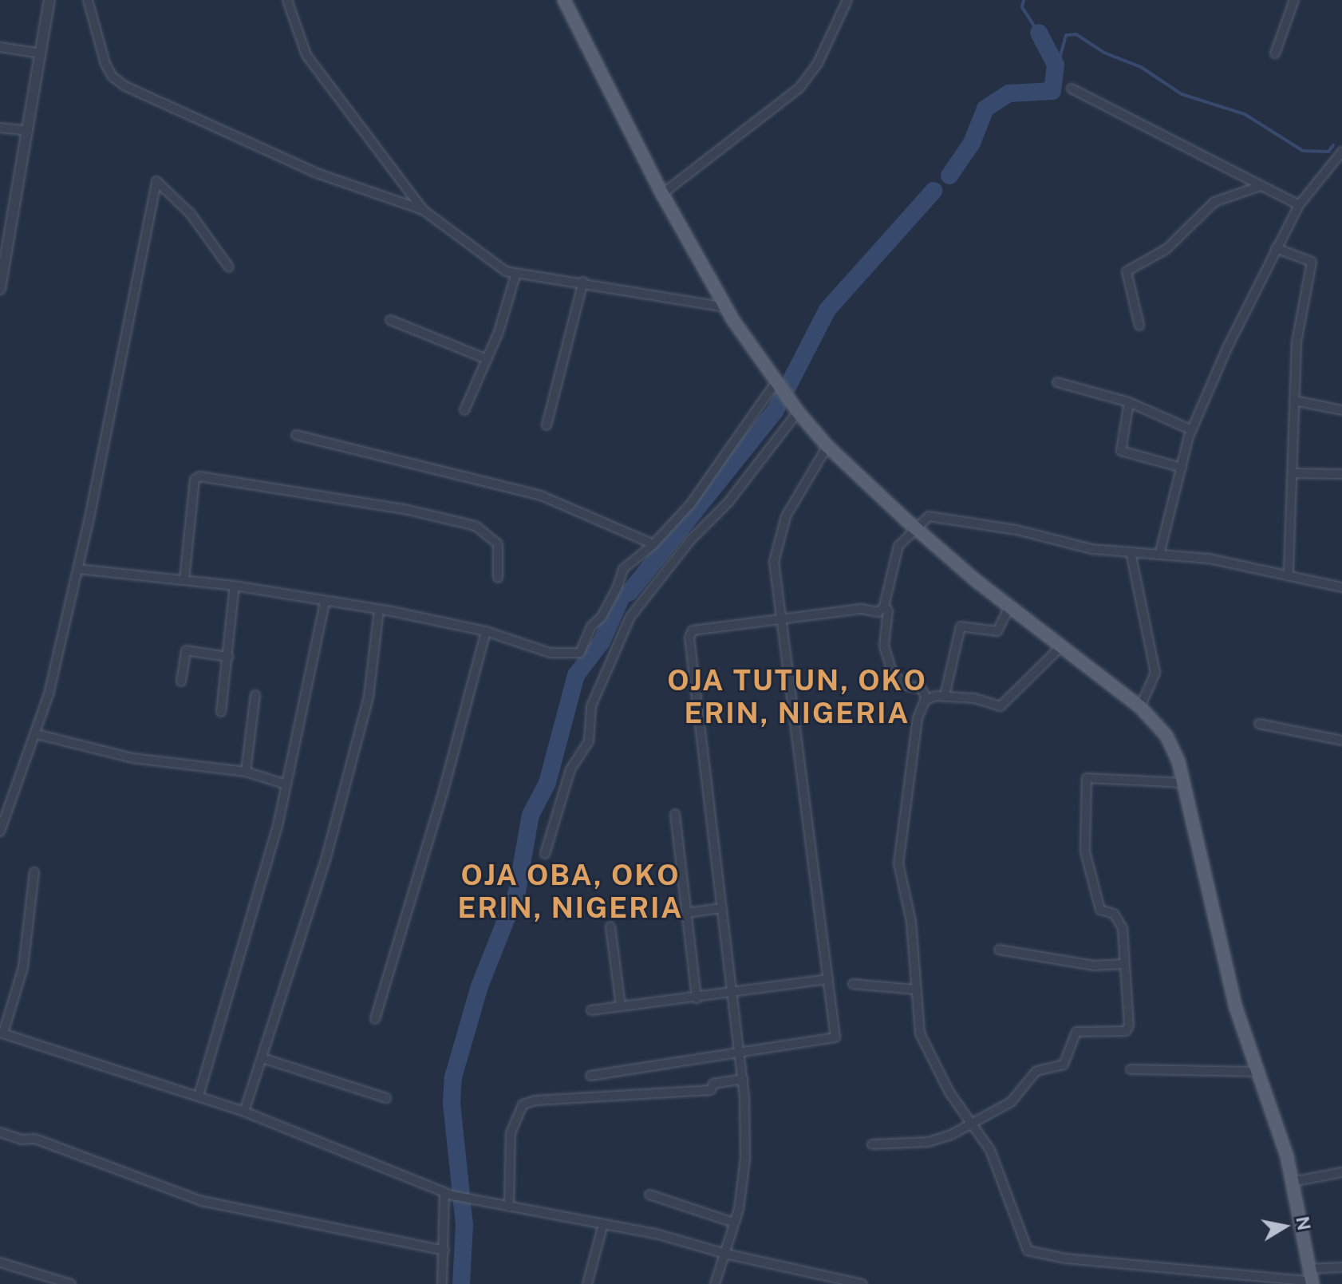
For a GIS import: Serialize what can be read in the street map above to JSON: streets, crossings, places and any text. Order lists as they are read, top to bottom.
{
  "districts": ["OJA TUTUN, OKO ERIN, NIGERIA", "OJA OBA, OKO ERIN, NIGERIA"],
  "north": "right"
}
